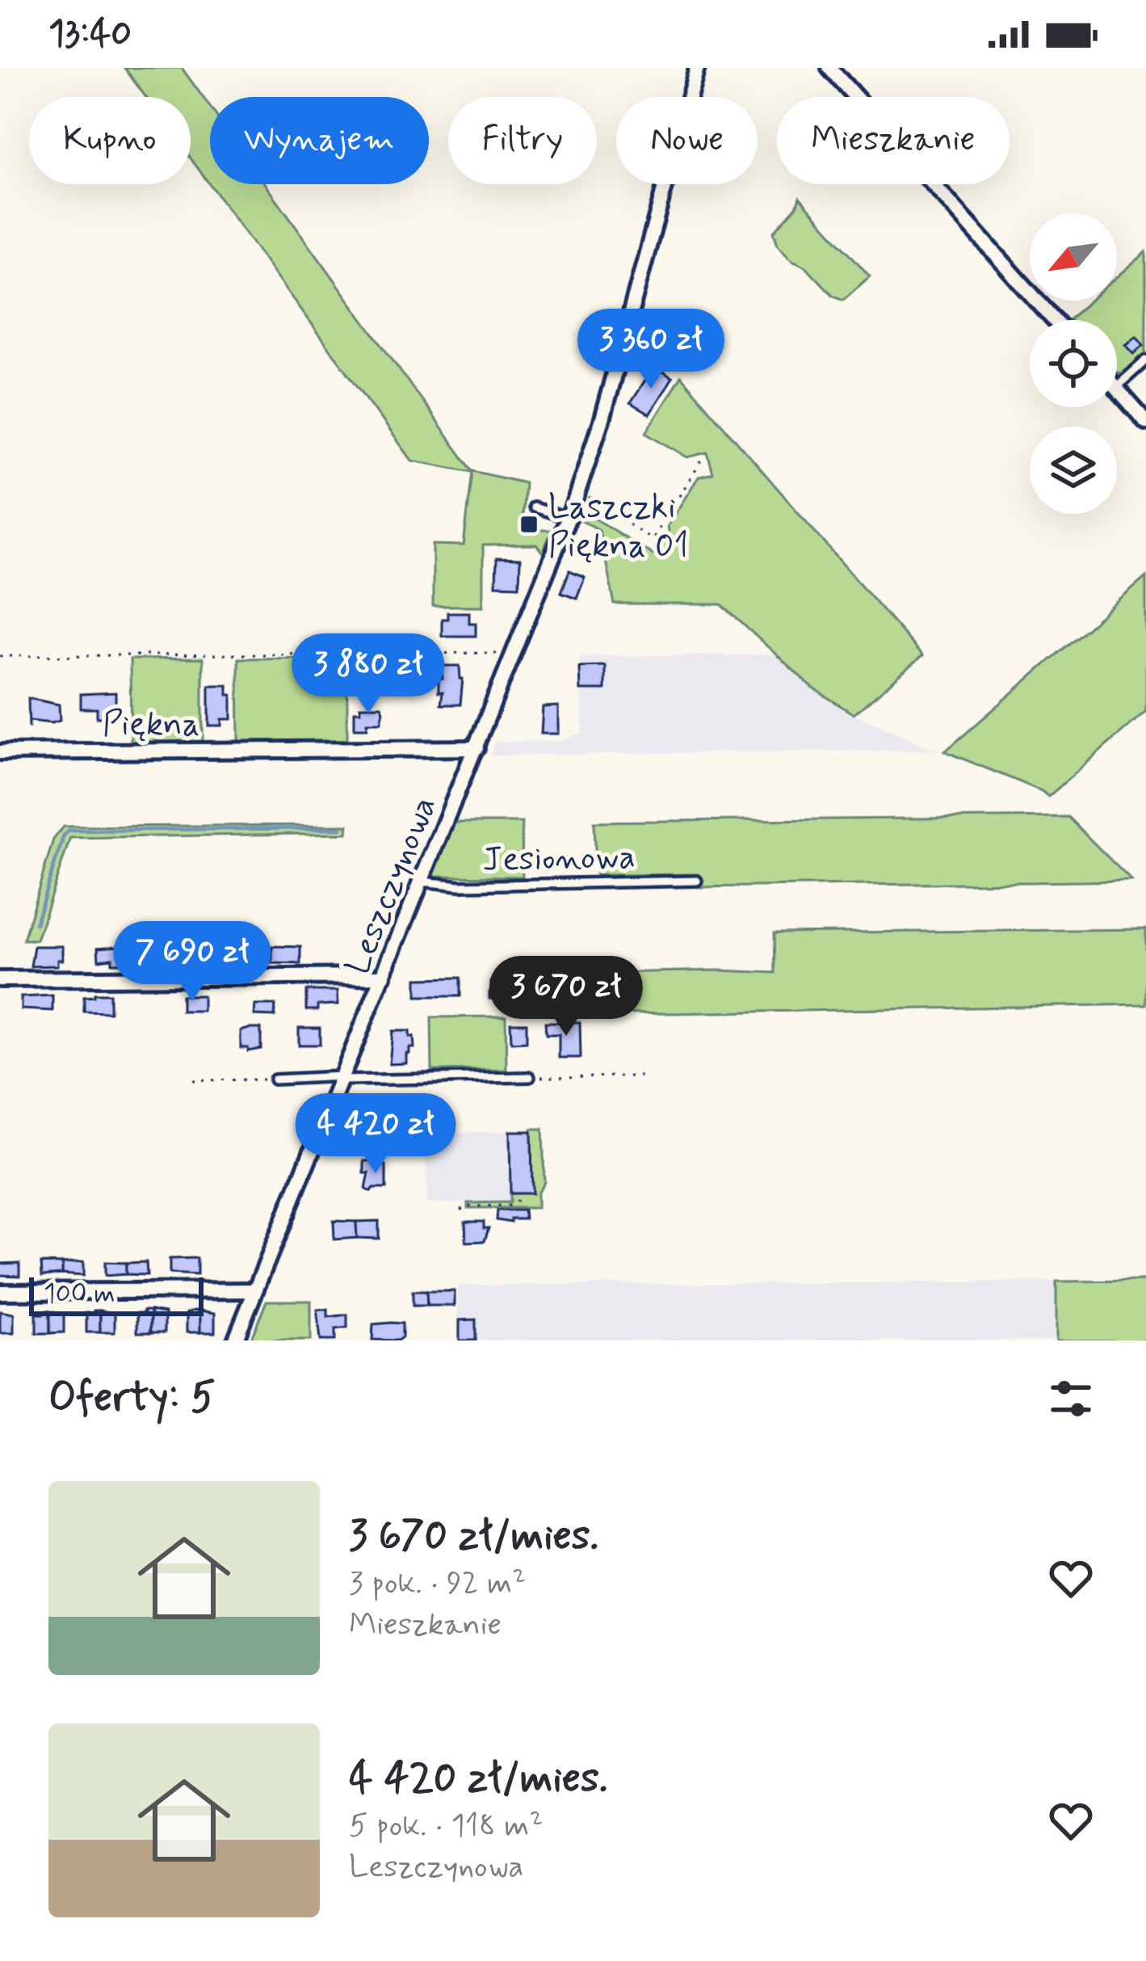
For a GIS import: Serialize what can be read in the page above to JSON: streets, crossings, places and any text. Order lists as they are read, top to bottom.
{
  "streets": {
    "street": ["Piękna", "Leszczynowa"],
    "lane": ["Jesionowa"]
  },
  "crossings": [
    ["Piękna", "Leszczynowa"],
    ["Jesionowa", "Leszczynowa"]
  ],
  "places": {
    "transit": ["Laszczki Piękna 01"]
  },
  "scale_bar": "100 m",
  "north": "bottom left",
  "page": {
    "status": "13:40",
    "chip": [
      "Kupno",
      "Wynajem",
      "Filtry",
      "Nowe",
      "Mieszkanie"
    ],
    "price": [
      "3 360 zł",
      "3 880 zł",
      "7 690 zł",
      "3 670 zł",
      "4 420 zł"
    ],
    "scale": "100 m",
    "heading": "Oferty: 5",
    "list": [
      {
        "name": "3 670 zł/mies.",
        "note": "3 pok. · 92 m² · Mieszkanie"
      },
      {
        "name": "4 420 zł/mies.",
        "note": "5 pok. · 118 m² · Leszczynowa"
      }
    ]
  }
}
